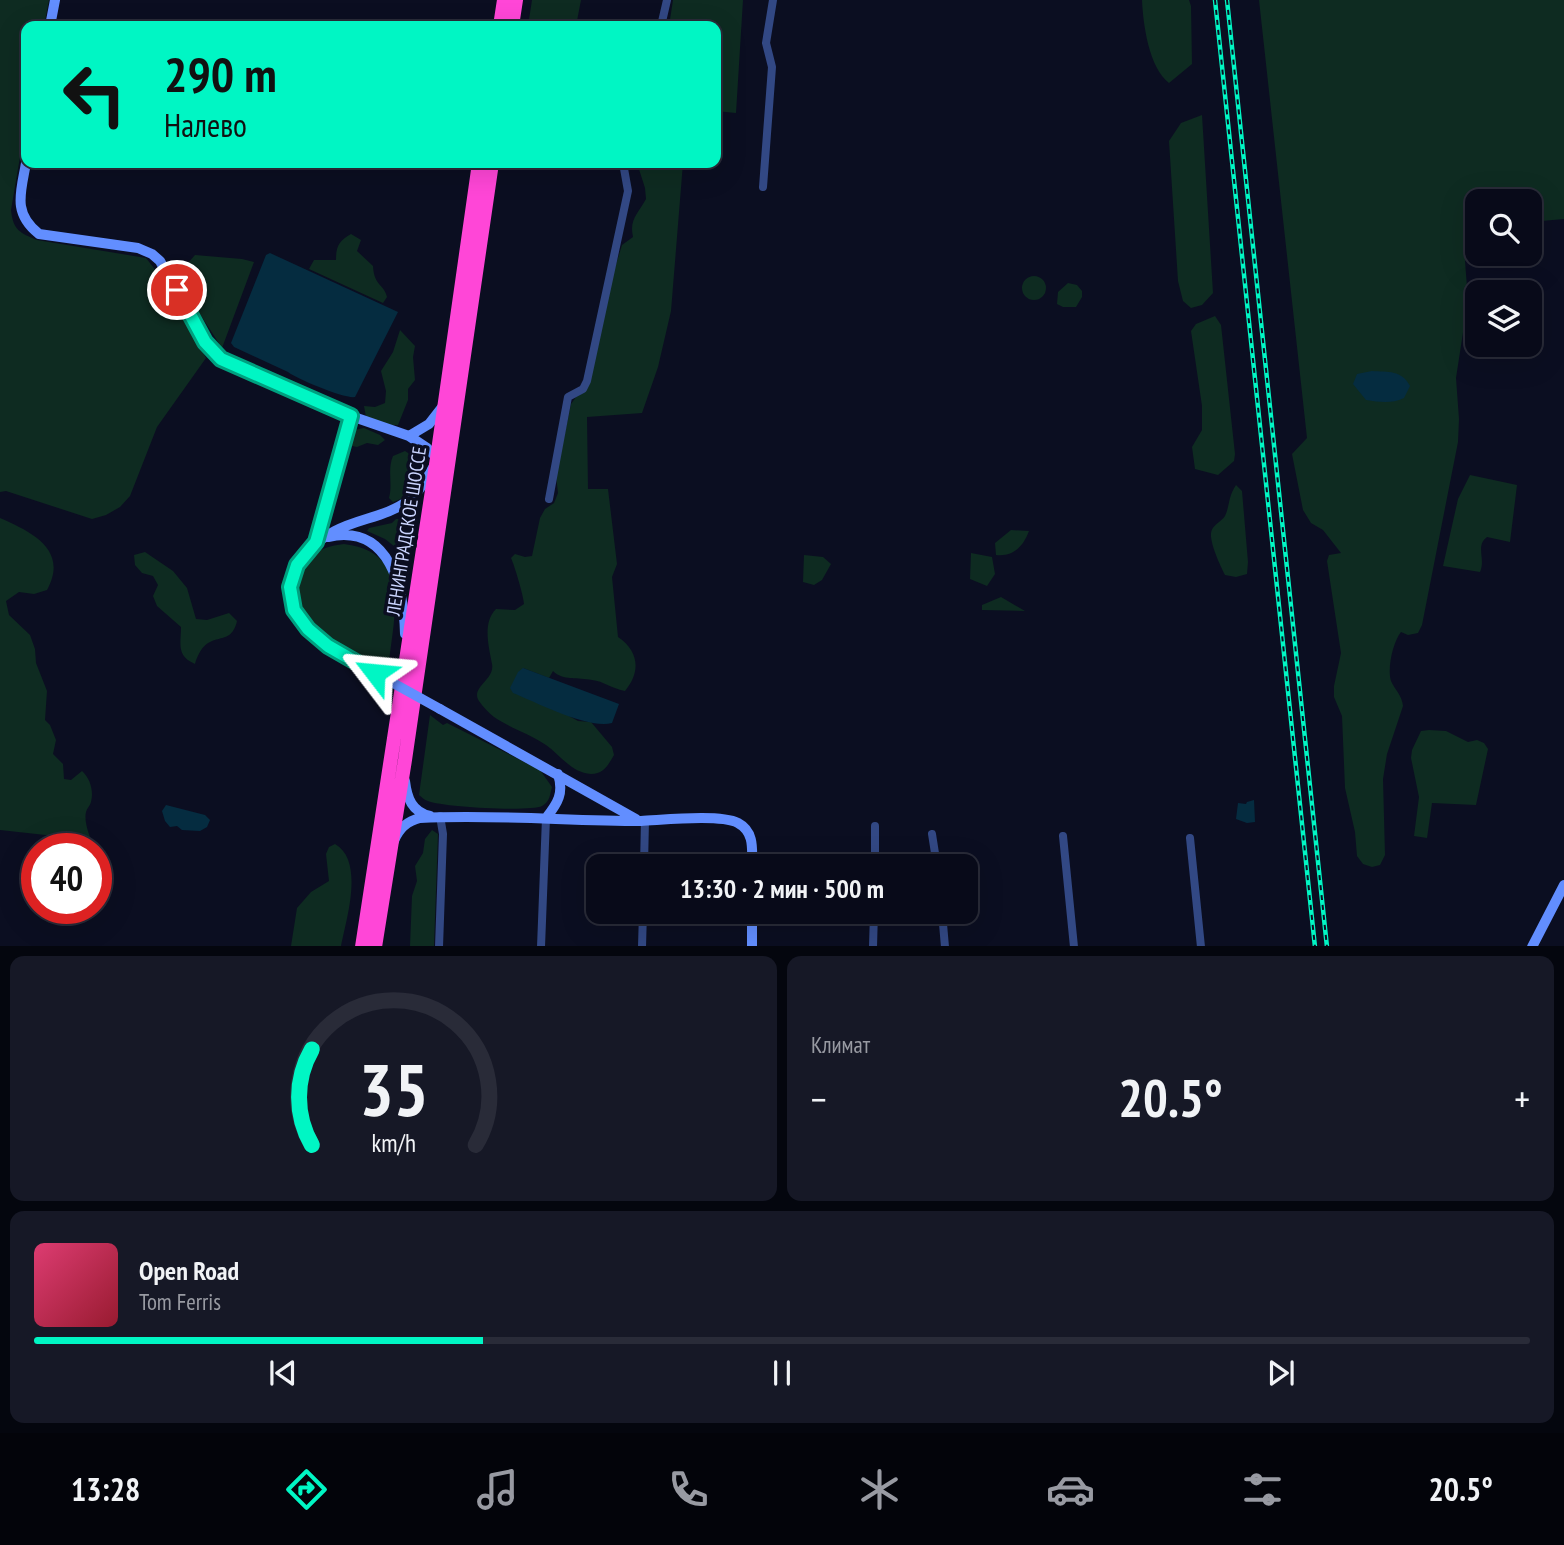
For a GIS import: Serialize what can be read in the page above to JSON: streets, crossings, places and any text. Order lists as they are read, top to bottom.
{
  "streets": {
    "highway": ["ЛЕНИНГРАДСКОЕ ШОССЕ"]
  },
  "page": {
    "turn": ["290 m", "Налево"],
    "limit": "40",
    "trip": "13:30 · 2 мин · 500 m",
    "tile": "Климат",
    "heat": ["−", "20.5°", "+"],
    "song": ["Open Road", "Tom Ferris"],
    "tabs": ["13:28", "20.5°"],
    "gauge": ["35", "km/h"]
  }
}
